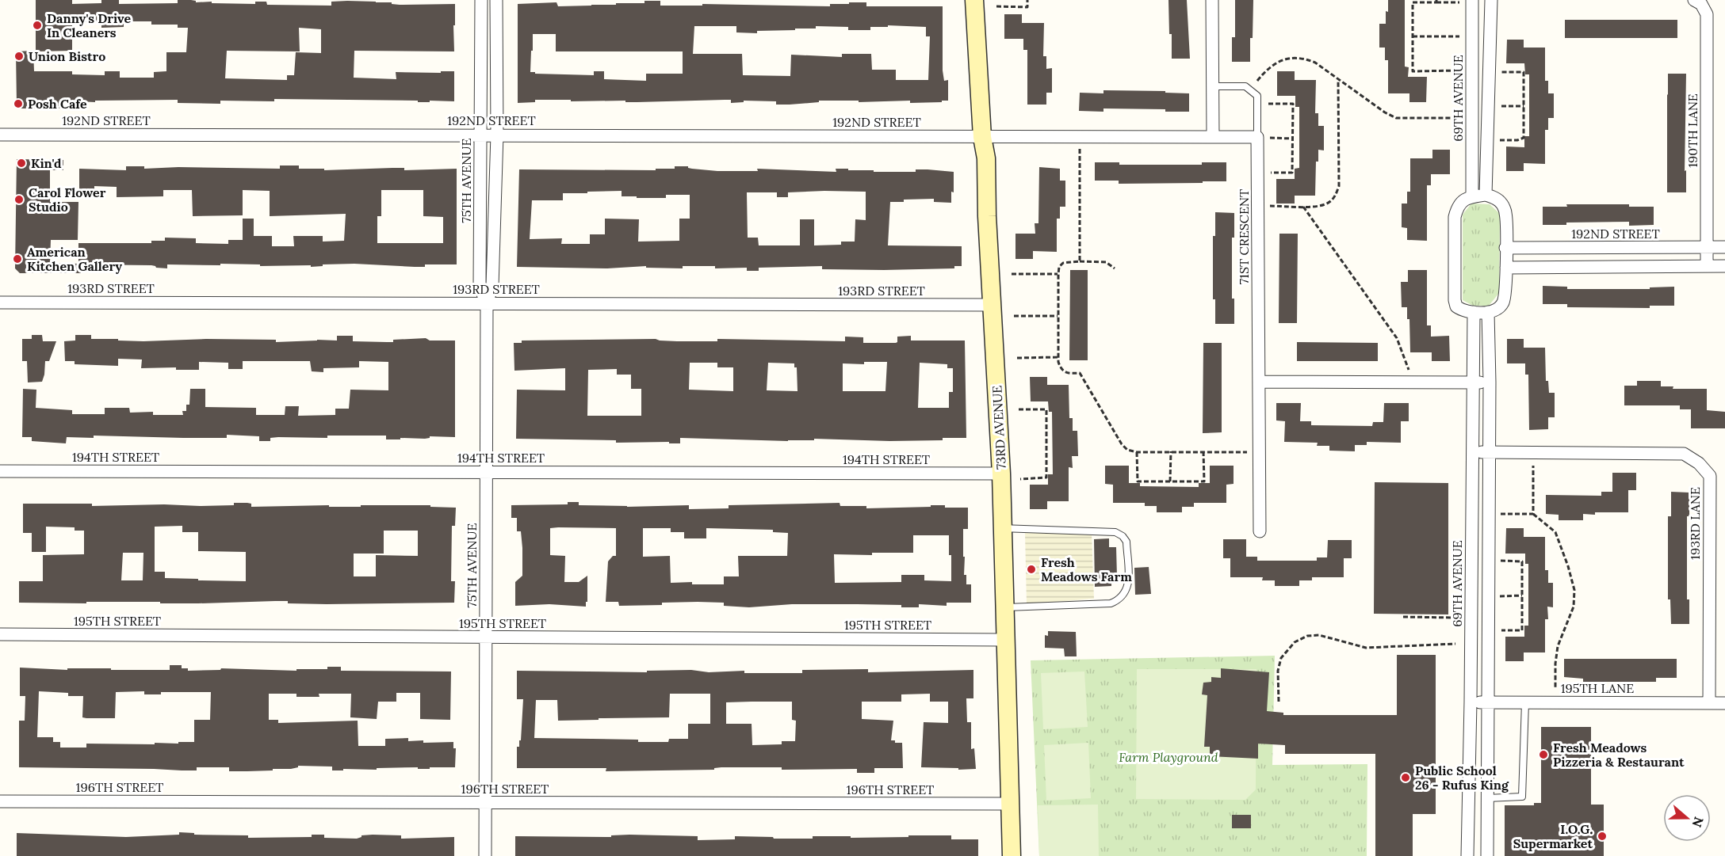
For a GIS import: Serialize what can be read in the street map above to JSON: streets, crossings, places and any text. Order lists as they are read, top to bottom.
{
  "streets": {
    "street": [
      "69TH AVENUE",
      "192ND STREET",
      "190TH LANE",
      "75TH AVENUE",
      "71ST CRESCENT",
      "193RD STREET",
      "73RD AVENUE",
      "194TH STREET",
      "193RD LANE",
      "195TH STREET",
      "195TH LANE",
      "196TH STREET"
    ]
  },
  "crossings": [
    ["69TH AVENUE", "193RD LANE"],
    ["69TH AVENUE", "195TH LANE"],
    ["192ND STREET", "190TH LANE"],
    ["192ND STREET", "75TH AVENUE"],
    ["192ND STREET", "73RD AVENUE"],
    ["75TH AVENUE", "193RD STREET"],
    ["75TH AVENUE", "194TH STREET"],
    ["75TH AVENUE", "195TH STREET"],
    ["75TH AVENUE", "196TH STREET"],
    ["193RD STREET", "73RD AVENUE"],
    ["73RD AVENUE", "194TH STREET"],
    ["73RD AVENUE", "195TH STREET"],
    ["73RD AVENUE", "196TH STREET"],
    ["193RD LANE", "195TH LANE"]
  ],
  "parks": ["Farm Playground"],
  "places": [
    "Danny's Drive In Cleaners",
    "Union Bistro",
    "Posh Cafe",
    "Kin'd",
    "Carol Flower Studio",
    "American Kitchen Gallery",
    "Fresh Meadows Farm",
    "Fresh Meadows Pizzeria & Restaurant",
    "Public School 26 - Rufus King",
    "I.O.G. Supermarket"
  ],
  "north": "right"
}
